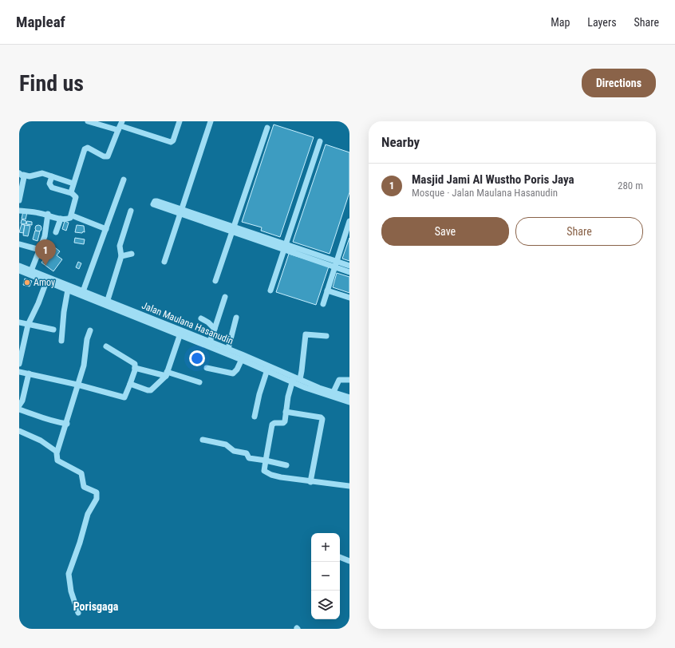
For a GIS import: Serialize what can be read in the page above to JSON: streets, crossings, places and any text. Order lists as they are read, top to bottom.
{
  "streets": {
    "street": ["Jalan Maulana Hasanudin"]
  },
  "districts": ["Porisgaga"],
  "places": ["Amoy"],
  "page": {
    "header": "Mapleaf",
    "nav": ["Map", "Layers", "Share"],
    "buttons": [
      "Directions",
      ["Save", "Share"]
    ],
    "title": "Find us",
    "heading": "Nearby",
    "list": [
      {
        "mark": "1",
        "name": "Masjid Jami Al Wustho Poris Jaya",
        "note": "Mosque · Jalan Maulana Hasanudin",
        "value": "280 m"
      }
    ],
    "pins": "1",
    "map_buttons": ["+", "−"]
  }
}
